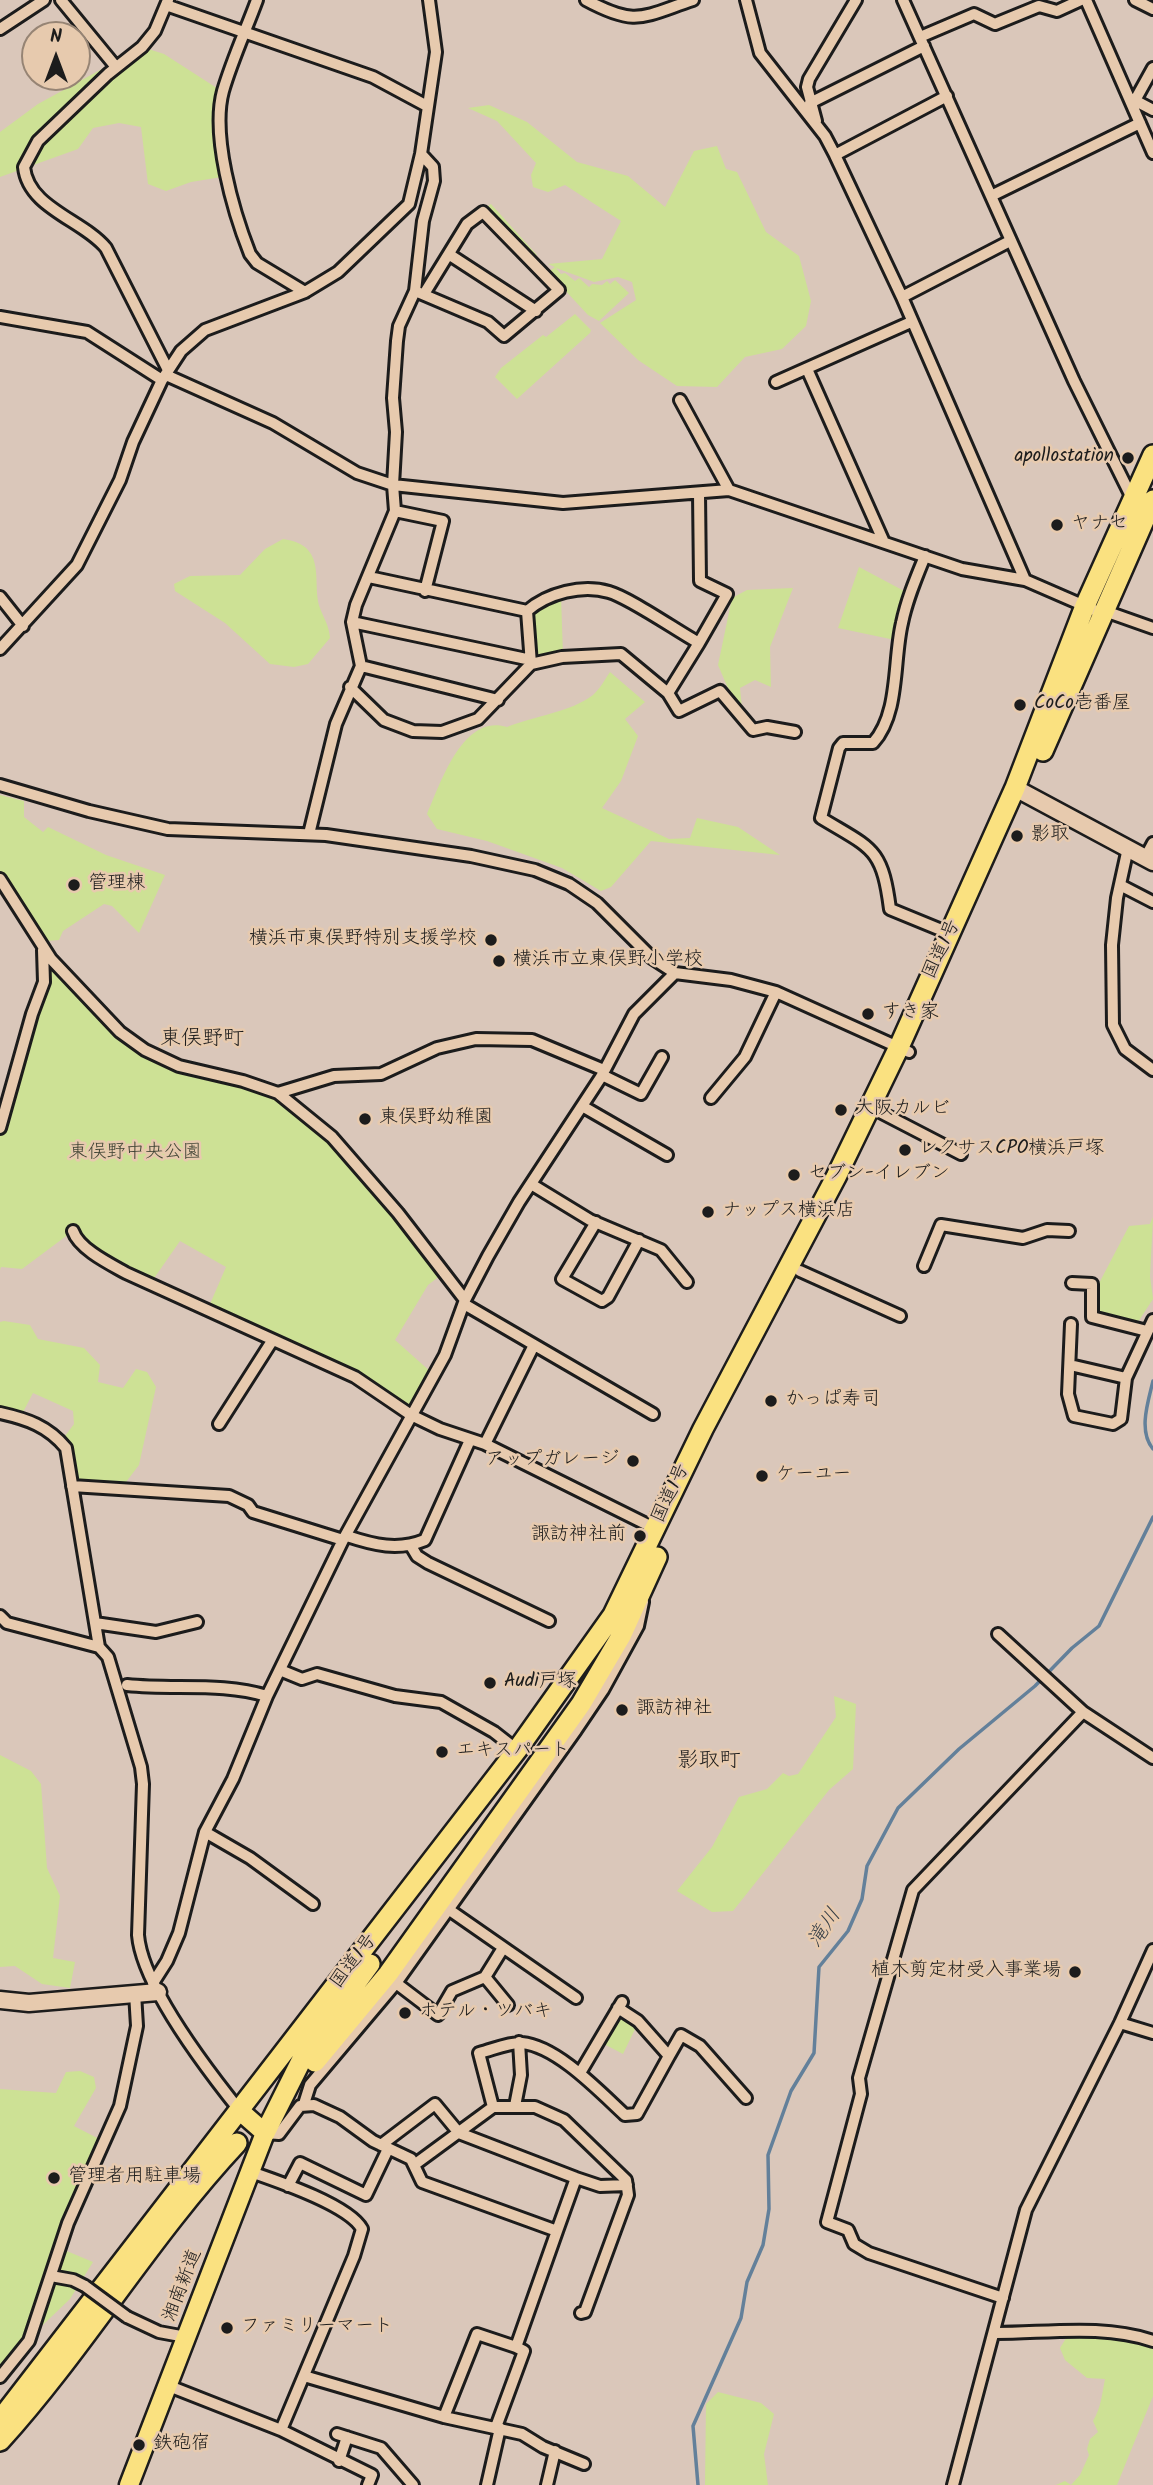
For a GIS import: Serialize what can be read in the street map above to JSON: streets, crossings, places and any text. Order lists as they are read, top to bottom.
{
  "streets": {
    "highway": ["国道1号"],
    "main road": ["湘南新道"]
  },
  "districts": ["東俣野町", "影取町"],
  "water": ["滝川"],
  "parks": ["東俣野中央公園"],
  "places": [
    "apollostation",
    "ヤナセ",
    "CoCo壱番屋",
    "影取",
    "管理棟",
    "横浜市東俣野特別支援学校",
    "横浜市立東俣野小学校",
    "すき家",
    "大阪カルビ",
    "東俣野幼稚園",
    "レクサスCPO横浜戸塚",
    "セブン-イレブン",
    "ナップス横浜店",
    "かっぱ寿司",
    "アップガレージ",
    "ケーユー",
    "諏訪神社前",
    "Audi戸塚",
    "諏訪神社",
    "エキスパート",
    "植木剪定材受入事業場",
    "ホテル・ツバキ",
    "管理者用駐車場",
    "ファミリーマート",
    "鉄砲宿"
  ],
  "north": "top"
}
